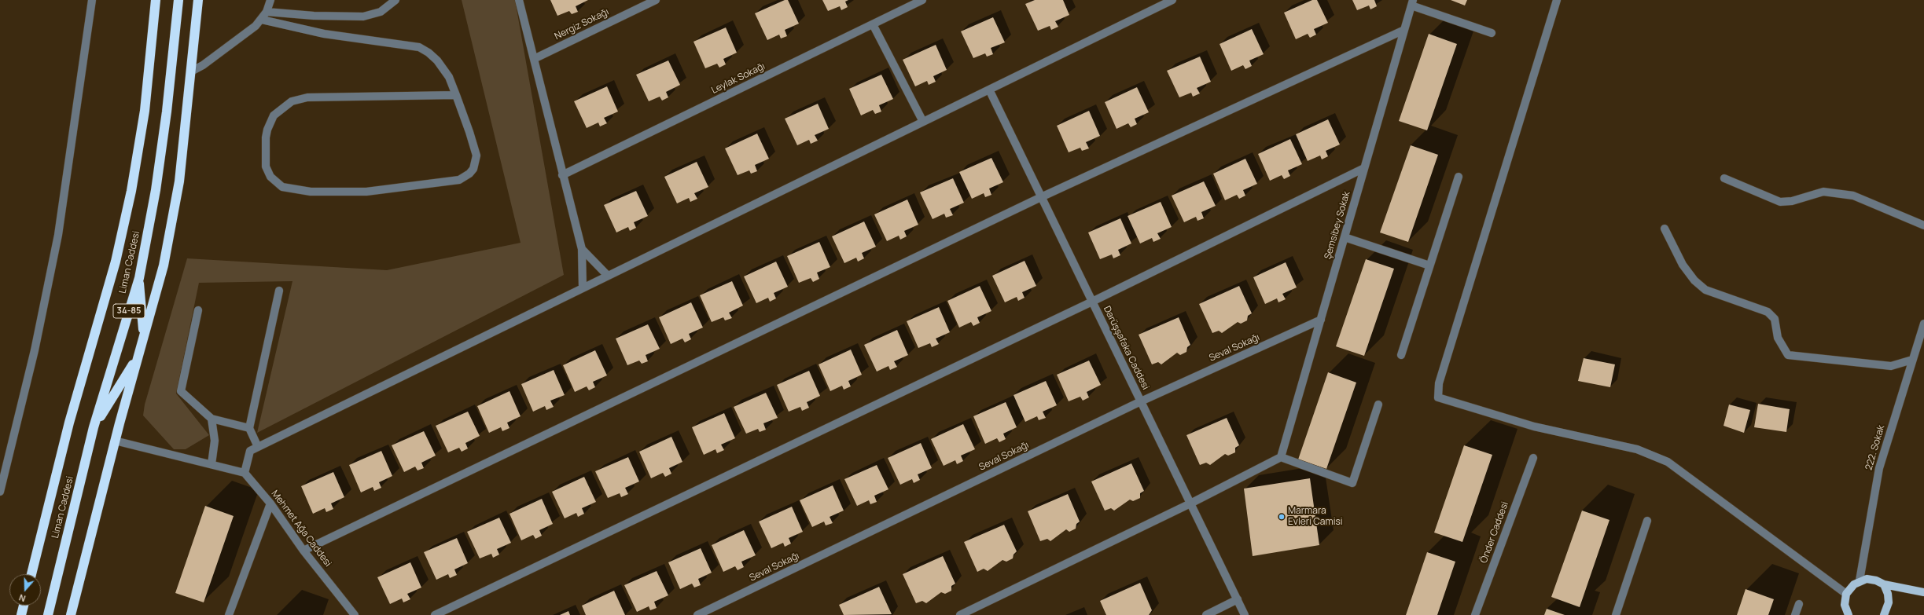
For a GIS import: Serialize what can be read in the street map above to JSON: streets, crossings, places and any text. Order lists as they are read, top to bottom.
{
  "streets": {
    "highway": ["Liman Caddesi", "34-85"],
    "street": [
      "Nergiz Sokağı",
      "Leylak Sokağı",
      "Şemsibey Sokak",
      "Darüşşafaka Caddesi",
      "Seval Sokağı",
      "222. Sokak",
      "Mehmet Ağa Caddesi",
      "Önder Caddesi"
    ]
  },
  "crossings": [
    ["Şemsibey Sokak", "Seval Sokağı"],
    ["Darüşşafaka Caddesi", "Seval Sokağı"]
  ],
  "places": ["Marmara Evleri Camisi"],
  "north": "bottom"
}
